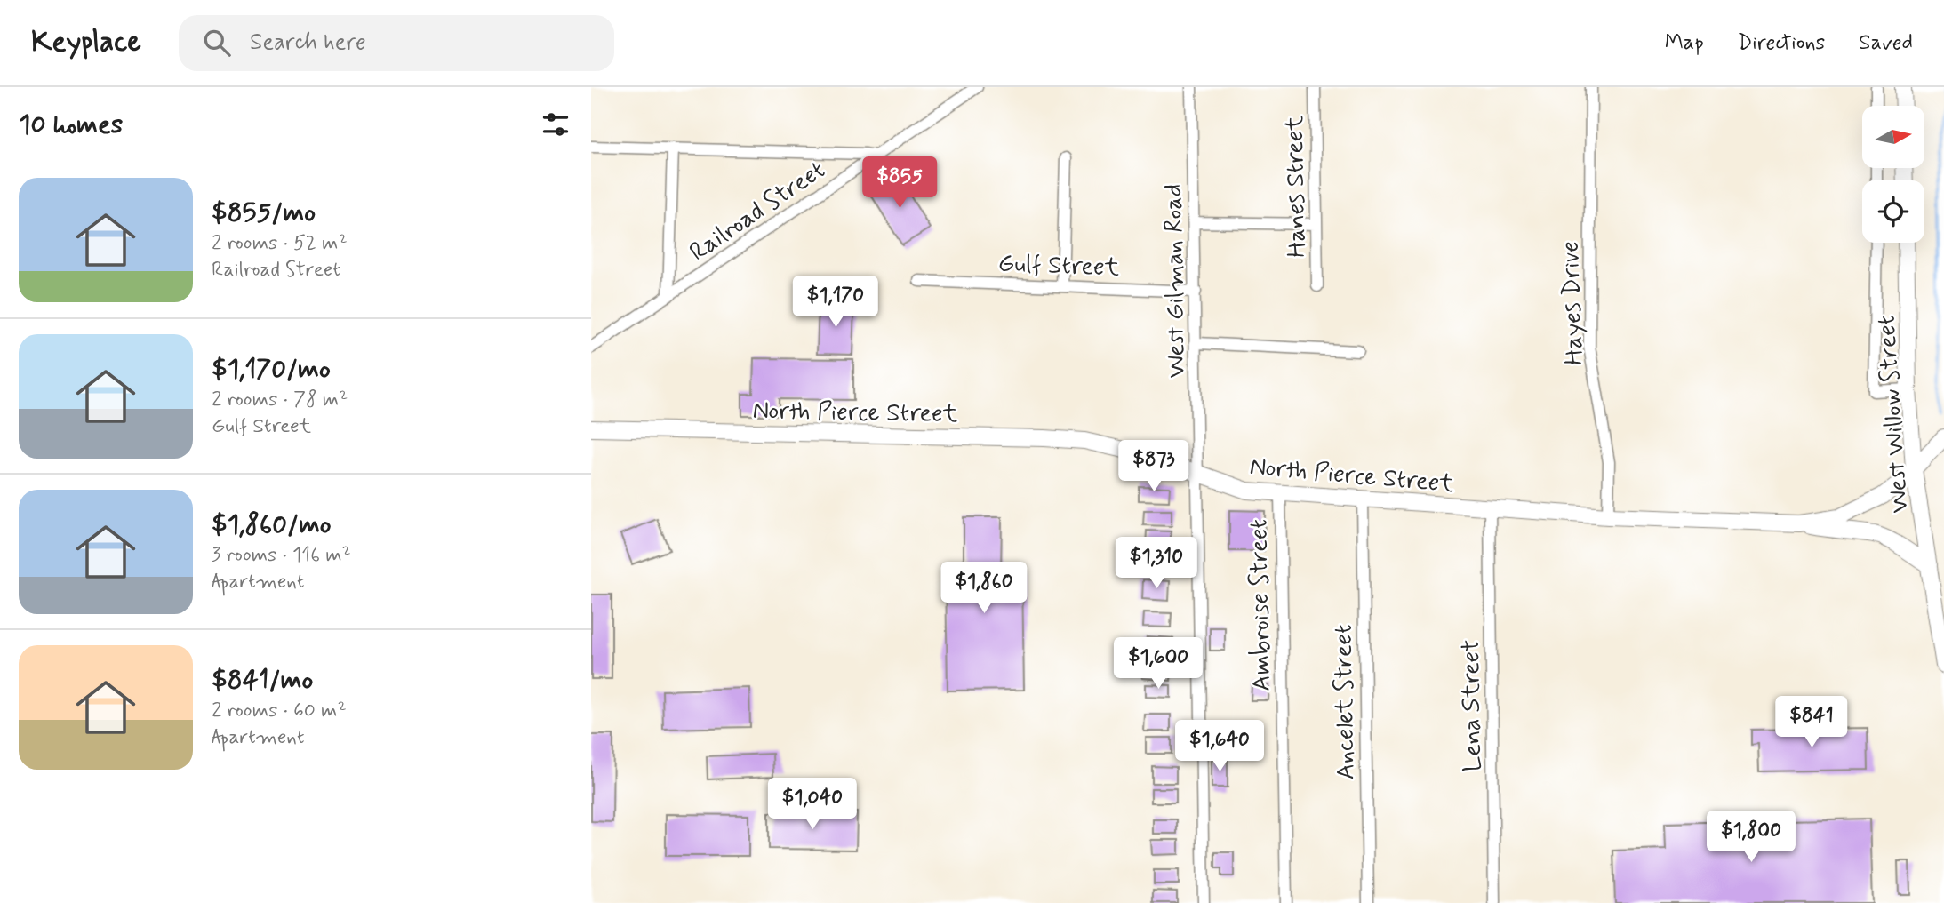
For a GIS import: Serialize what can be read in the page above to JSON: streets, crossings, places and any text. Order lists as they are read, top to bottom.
{
  "streets": {
    "street": [
      "Hanes Street",
      "Railroad Street",
      "Gulf Street",
      "West Gilman Road",
      "Hayes Drive",
      "North Pierce Street",
      "West Willow Street",
      "Ambroise Street",
      "Ancelet Street",
      "Lena Street"
    ]
  },
  "crossings": [
    ["Gulf Street", "West Gilman Road"],
    ["West Gilman Road", "North Pierce Street"],
    ["Hayes Drive", "North Pierce Street"],
    ["North Pierce Street", "West Willow Street"],
    ["North Pierce Street", "Ambroise Street"],
    ["North Pierce Street", "Ancelet Street"],
    ["North Pierce Street", "Lena Street"]
  ],
  "north": "right",
  "page": {
    "header": "Keyplace",
    "search": "Search here",
    "nav": ["Map", "Directions", "Saved"],
    "heading": "10 homes",
    "price": [
      "$855",
      "$1,170",
      "$873",
      "$1,310",
      "$1,860",
      "$1,600",
      "$841",
      "$1,640",
      "$1,040",
      "$1,800"
    ],
    "list": [
      {
        "name": "$855/mo",
        "note": "2 rooms · 52 m² · Railroad Street"
      },
      {
        "name": "$1,170/mo",
        "note": "2 rooms · 78 m² · Gulf Street"
      },
      {
        "name": "$1,860/mo",
        "note": "3 rooms · 116 m² · Apartment"
      },
      {
        "name": "$841/mo",
        "note": "2 rooms · 60 m² · Apartment"
      }
    ]
  }
}
